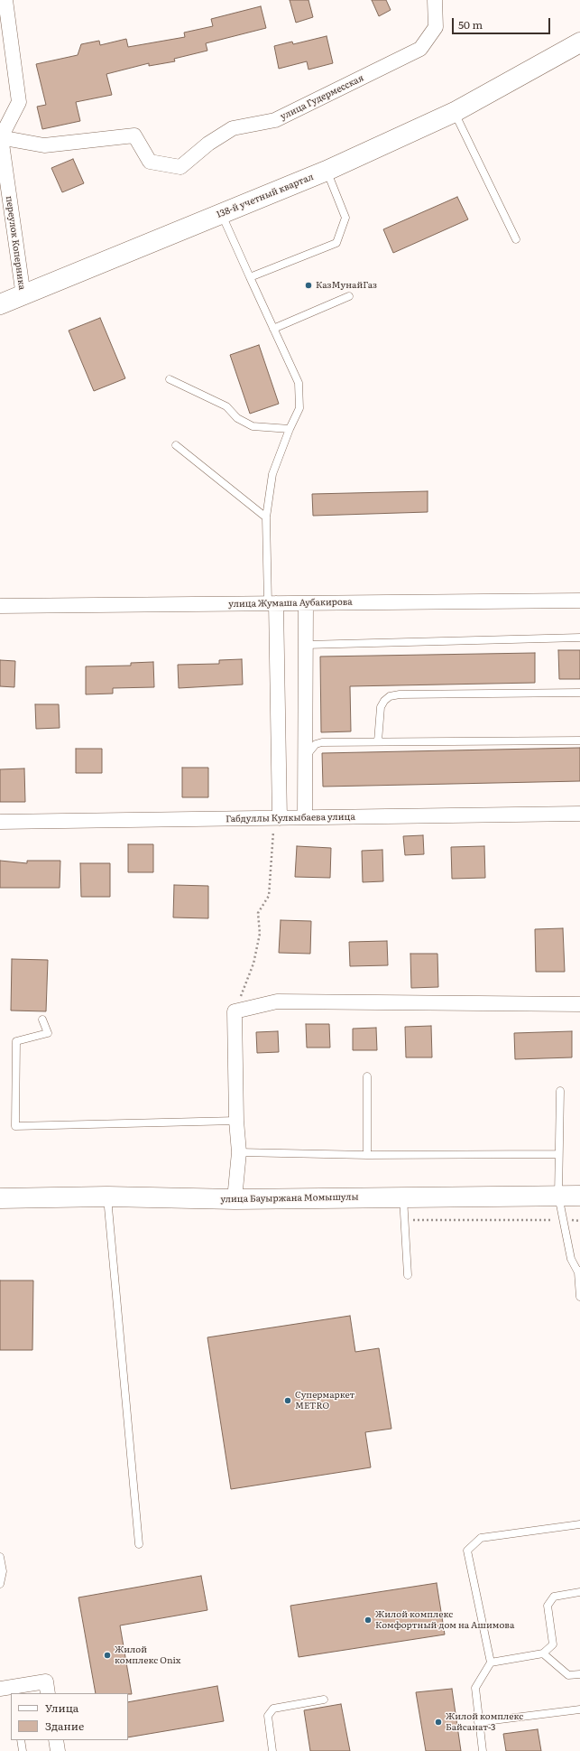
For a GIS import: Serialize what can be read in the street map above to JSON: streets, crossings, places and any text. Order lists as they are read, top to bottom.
{
  "streets": {
    "main road": ["138-й учетный квартал", "улица Бауыржана Момышулы"],
    "street": [
      "улица Гудермесская",
      "переулок Коперника",
      "улица Жумаша Аубакирова",
      "Габдуллы Кулкыбаева улица"
    ]
  },
  "crossings": [
    ["улица Гудермесская", "переулок Коперника"],
    ["138-й учетный квартал", "переулок Коперника"]
  ],
  "places": [
    "КазМунайГаз",
    "Супермаркет METRO",
    "Жилой комплекс Комфортный дом на Ашимова",
    "Жилой комплекс Onix",
    "Жилой комплекс Байсанат-3"
  ],
  "legend": ["Улица", "Здание"],
  "scale_bar": "50 m"
}
